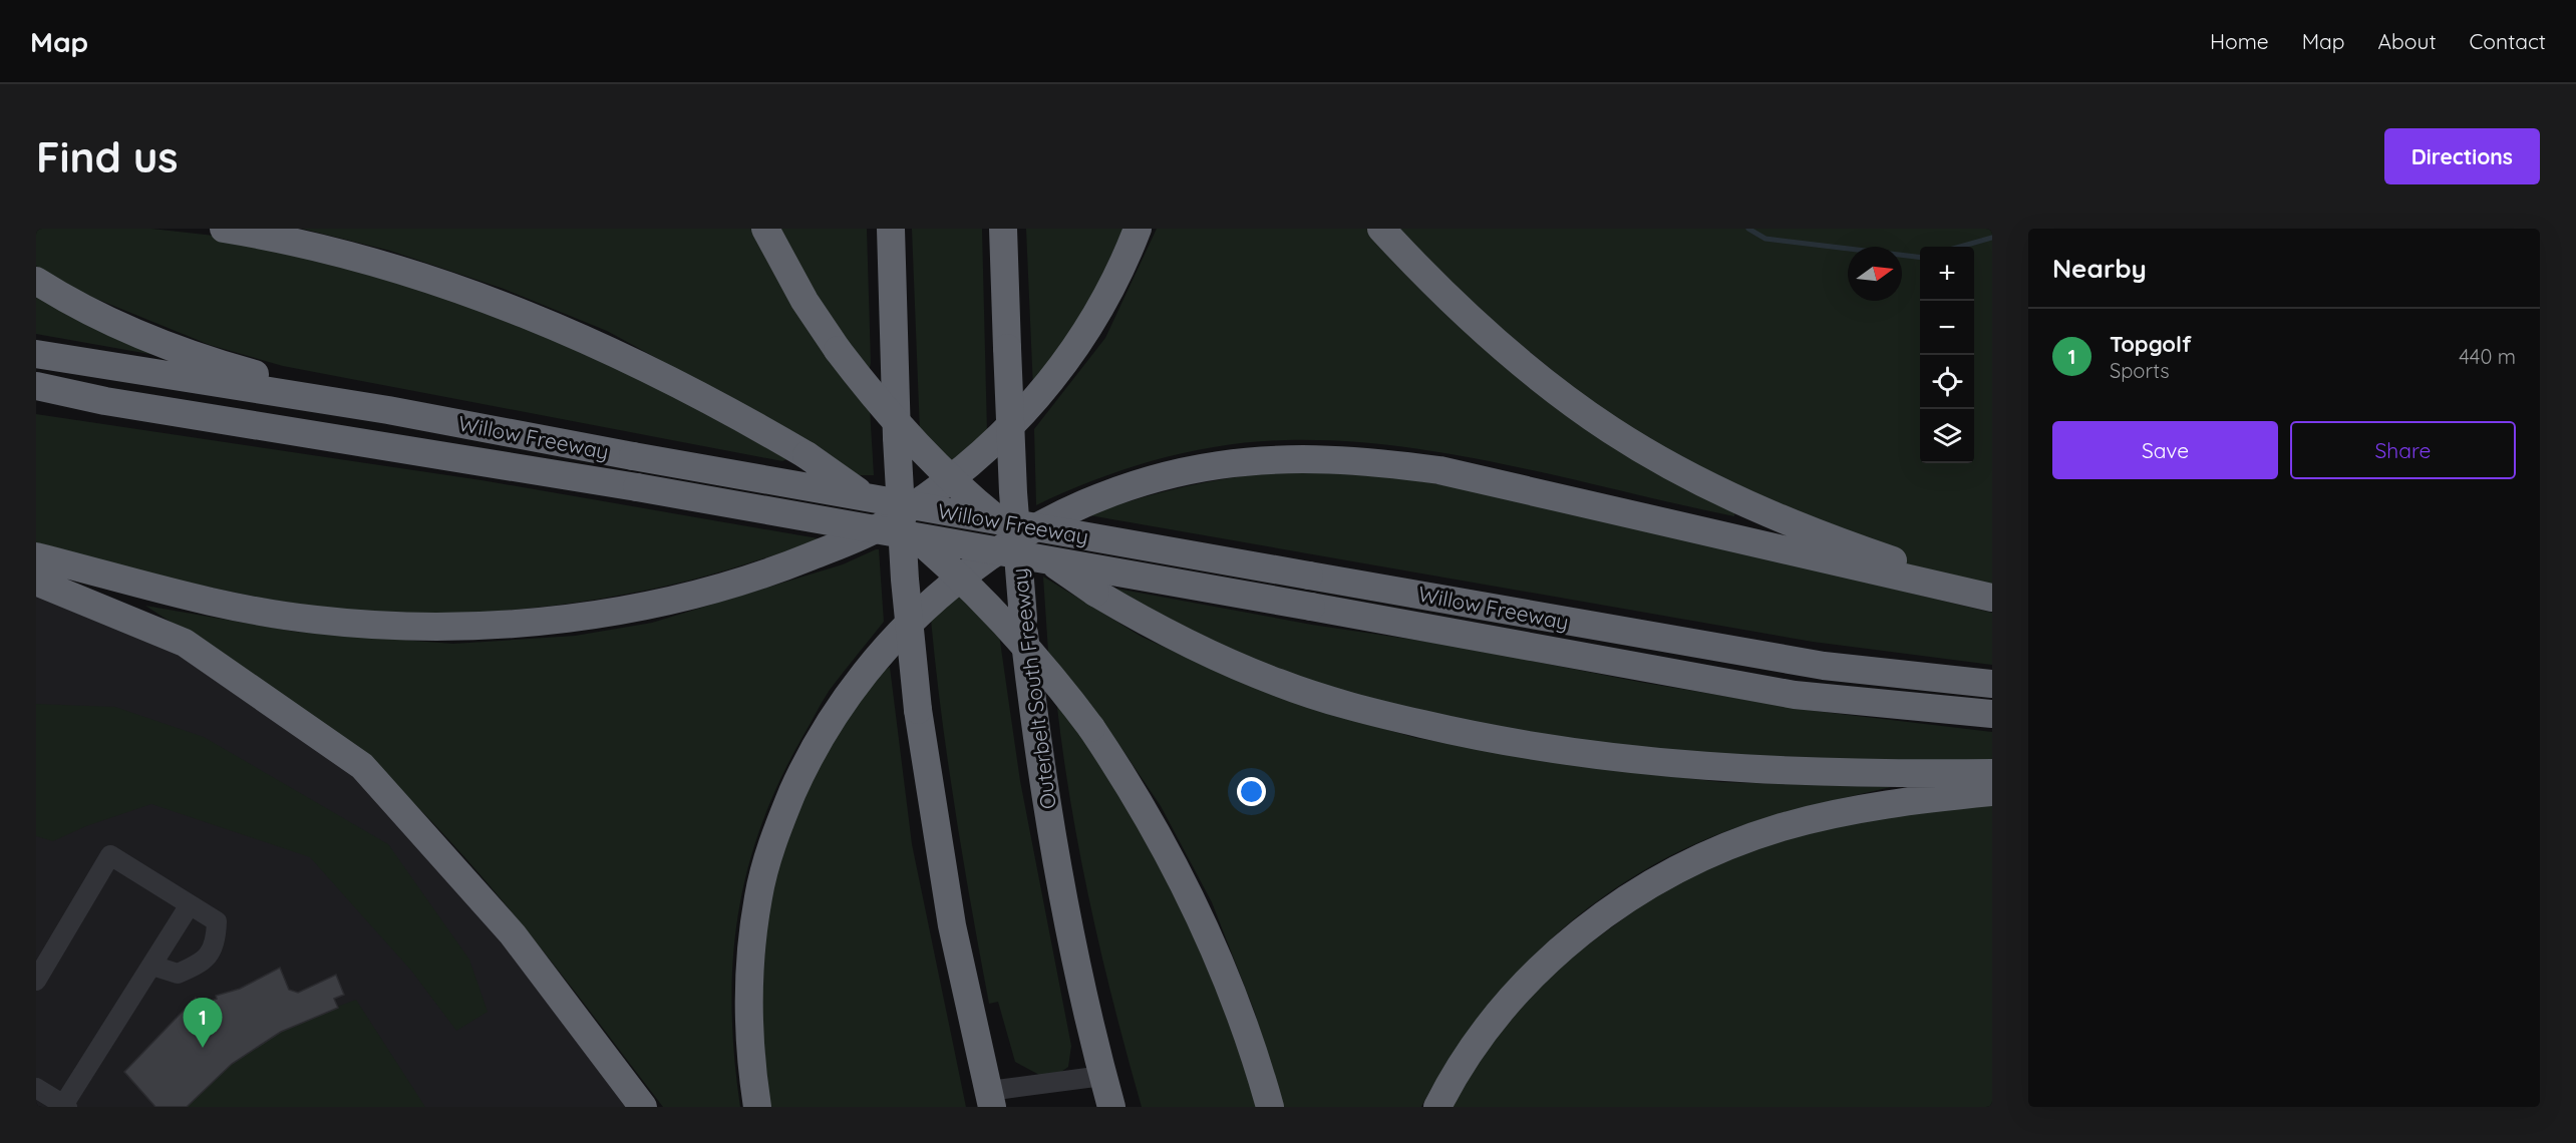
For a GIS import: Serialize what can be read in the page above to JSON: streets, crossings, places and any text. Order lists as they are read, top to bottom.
{
  "streets": {
    "highway": ["Willow Freeway", "Outerbelt South Freeway"]
  },
  "north": "right",
  "page": {
    "header": "Map",
    "nav": [
      "Home",
      "Map",
      "About",
      "Contact"
    ],
    "buttons": [
      "Directions",
      ["Save", "Share"]
    ],
    "title": "Find us",
    "heading": "Nearby",
    "map_buttons": ["+", "−"],
    "list": [
      {
        "mark": "1",
        "name": "Topgolf",
        "note": "Sports",
        "value": "440 m"
      }
    ],
    "pins": "1"
  }
}
